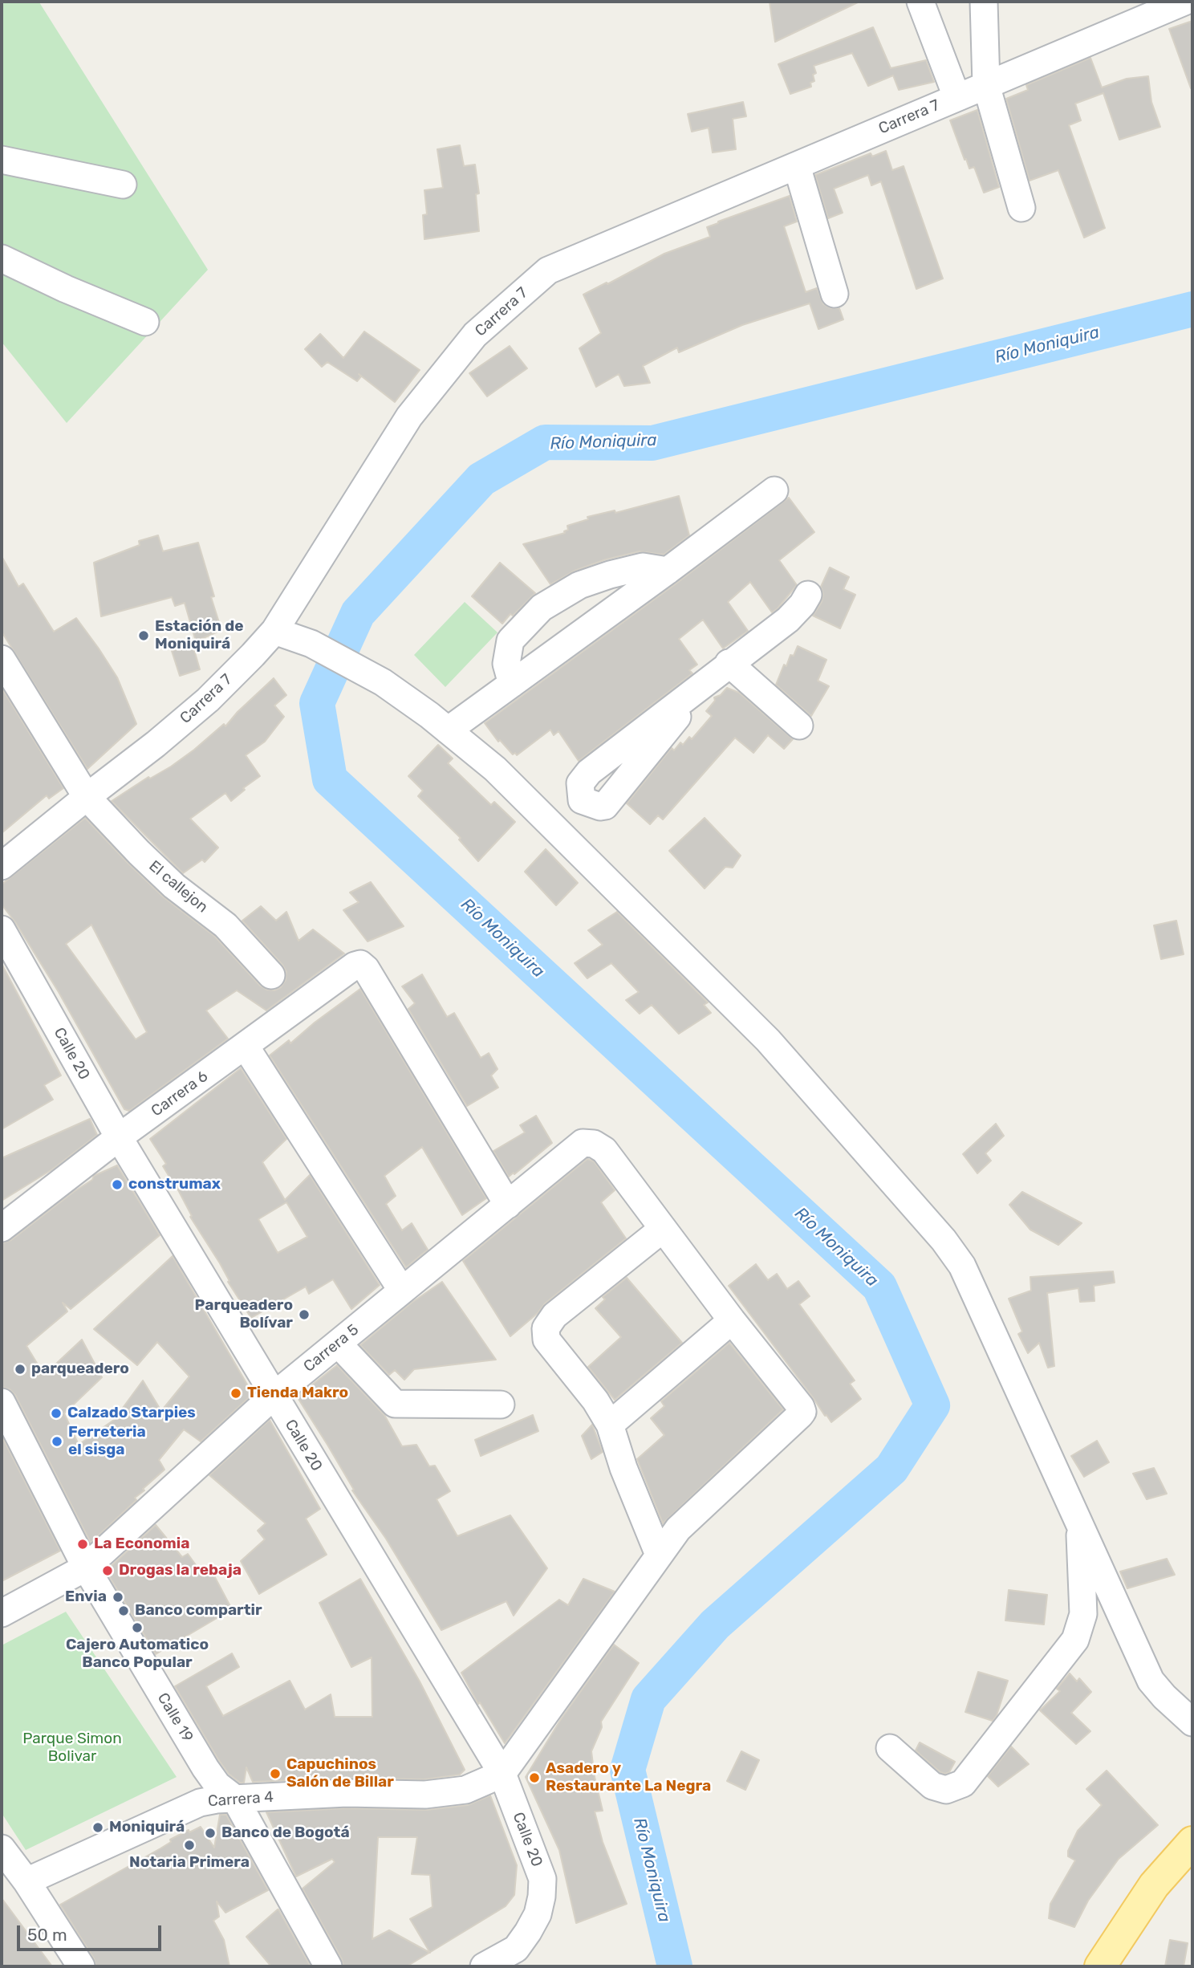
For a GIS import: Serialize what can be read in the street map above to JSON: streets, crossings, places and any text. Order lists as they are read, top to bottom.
{
  "streets": {
    "street": [
      "Carrera 7",
      "El callejon",
      "Calle 20",
      "Carrera 6",
      "Carrera 5",
      "Calle 19",
      "Carrera 4"
    ]
  },
  "crossings": [
    ["Carrera 7", "El callejon"],
    ["Calle 20", "Carrera 6"],
    ["Calle 20", "Carrera 5"],
    ["Calle 20", "Carrera 4"],
    ["Carrera 6", "Carrera 5"],
    ["Carrera 5", "Calle 19"],
    ["Calle 19", "Carrera 4"]
  ],
  "water": ["Río Moniquira"],
  "parks": ["Parque Simon Bolivar"],
  "places": [
    "Estación de Moniquirá",
    "construmax",
    "Parqueadero Bolívar",
    "parqueadero",
    "Tienda Makro",
    "Calzado Starpies",
    "Ferreteria el sisga",
    "La Economia",
    "Drogas la rebaja",
    "Envia",
    "Banco compartir",
    "Cajero Automatico Banco Popular",
    "Capuchinos Salón de Billar",
    "Asadero y Restaurante La Negra",
    "Moniquirá",
    "Banco de Bogotá",
    "Notaria Primera"
  ],
  "scale_bar": "50 m"
}
